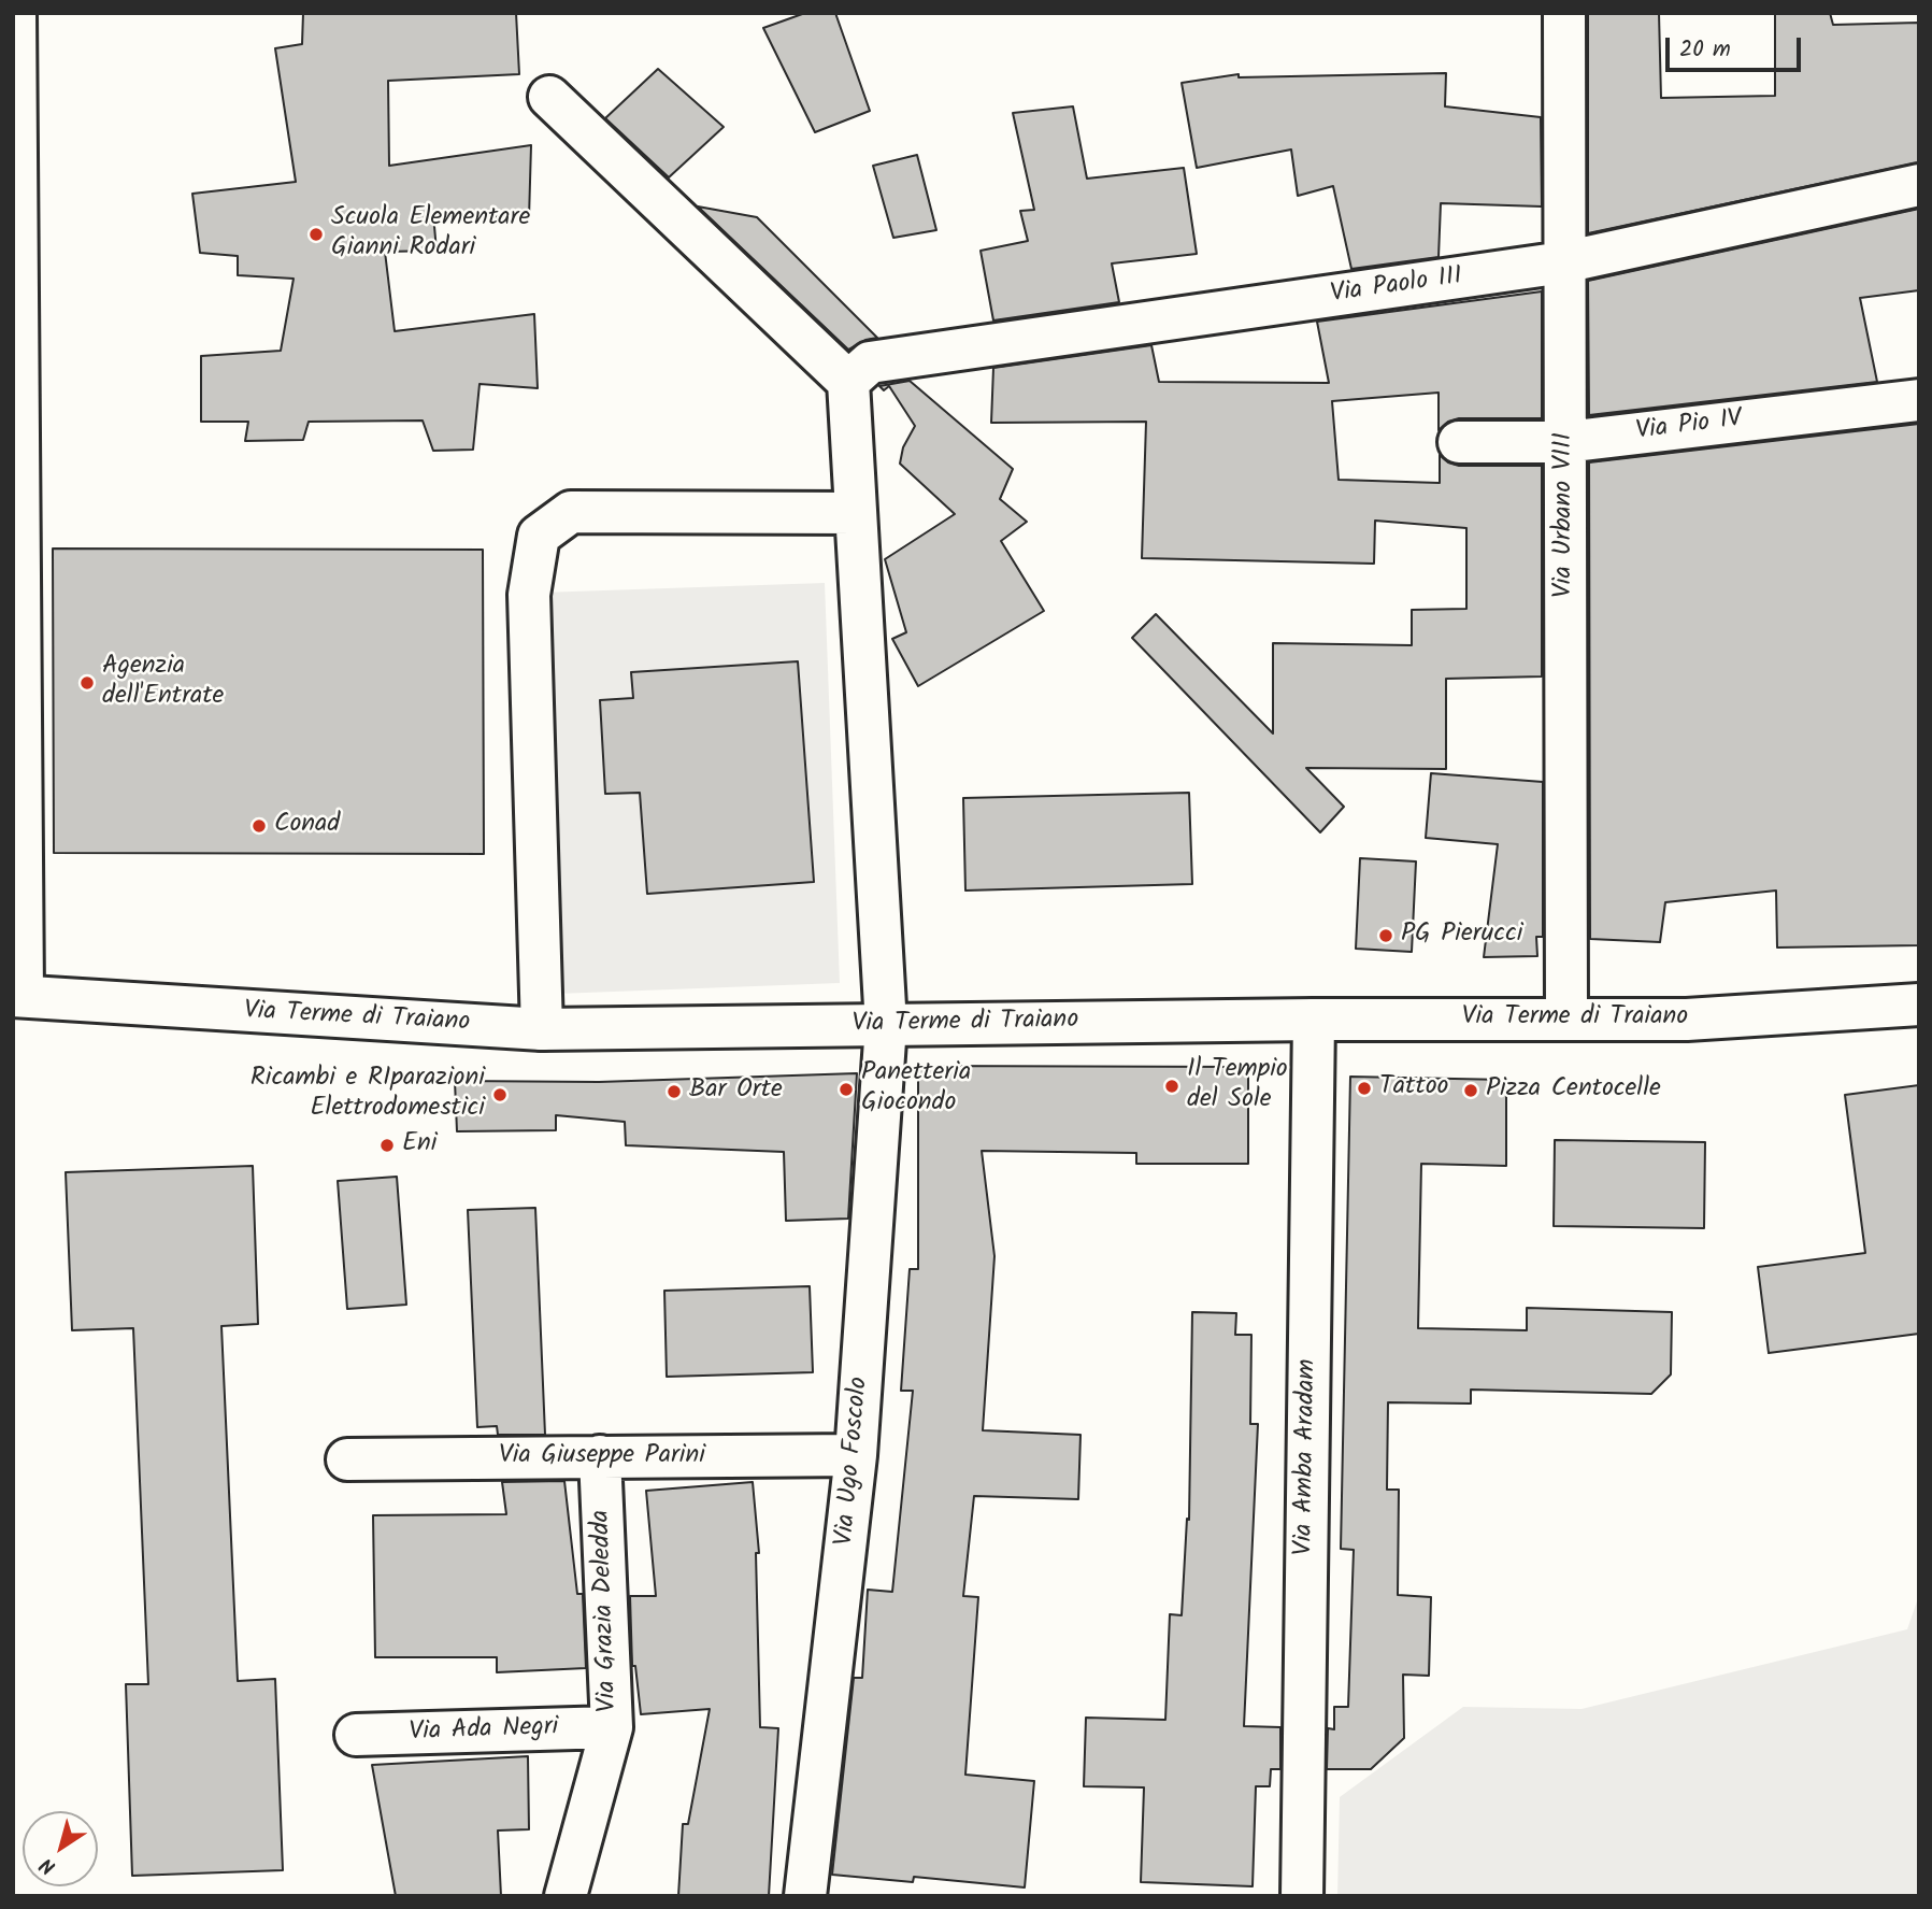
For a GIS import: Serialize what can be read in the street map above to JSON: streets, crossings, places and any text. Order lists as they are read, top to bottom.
{
  "streets": {
    "street": [
      "Via Paolo III",
      "Via Pio IV",
      "Via Urbano VIII",
      "Via Terme di Traiano",
      "Via Giuseppe Parini",
      "Via Amba Aradam",
      "Via Ugo Foscolo",
      "Via Grazia Deledda",
      "Via Ada Negri"
    ]
  },
  "crossings": [
    ["Via Paolo III", "Via Urbano VIII"],
    ["Via Paolo III", "Via Ugo Foscolo"],
    ["Via Pio IV", "Via Urbano VIII"],
    ["Via Urbano VIII", "Via Terme di Traiano"],
    ["Via Terme di Traiano", "Via Amba Aradam"],
    ["Via Terme di Traiano", "Via Ugo Foscolo"],
    ["Via Giuseppe Parini", "Via Ugo Foscolo"],
    ["Via Giuseppe Parini", "Via Grazia Deledda"],
    ["Via Grazia Deledda", "Via Ada Negri"]
  ],
  "places": [
    "Scuola Elementare Gianni Rodari",
    "Agenzia dell'Entrate",
    "Conad",
    "PG Pierucci",
    "Il Tempio del Sole",
    "Tattoo",
    "Panetteria Giocondo",
    "Pizza Centocelle",
    "Bar Orte",
    "Ricambi e RIparazioni Elettrodomestici",
    "Eni"
  ],
  "scale_bar": "20 m",
  "north": "bottom left"
}
